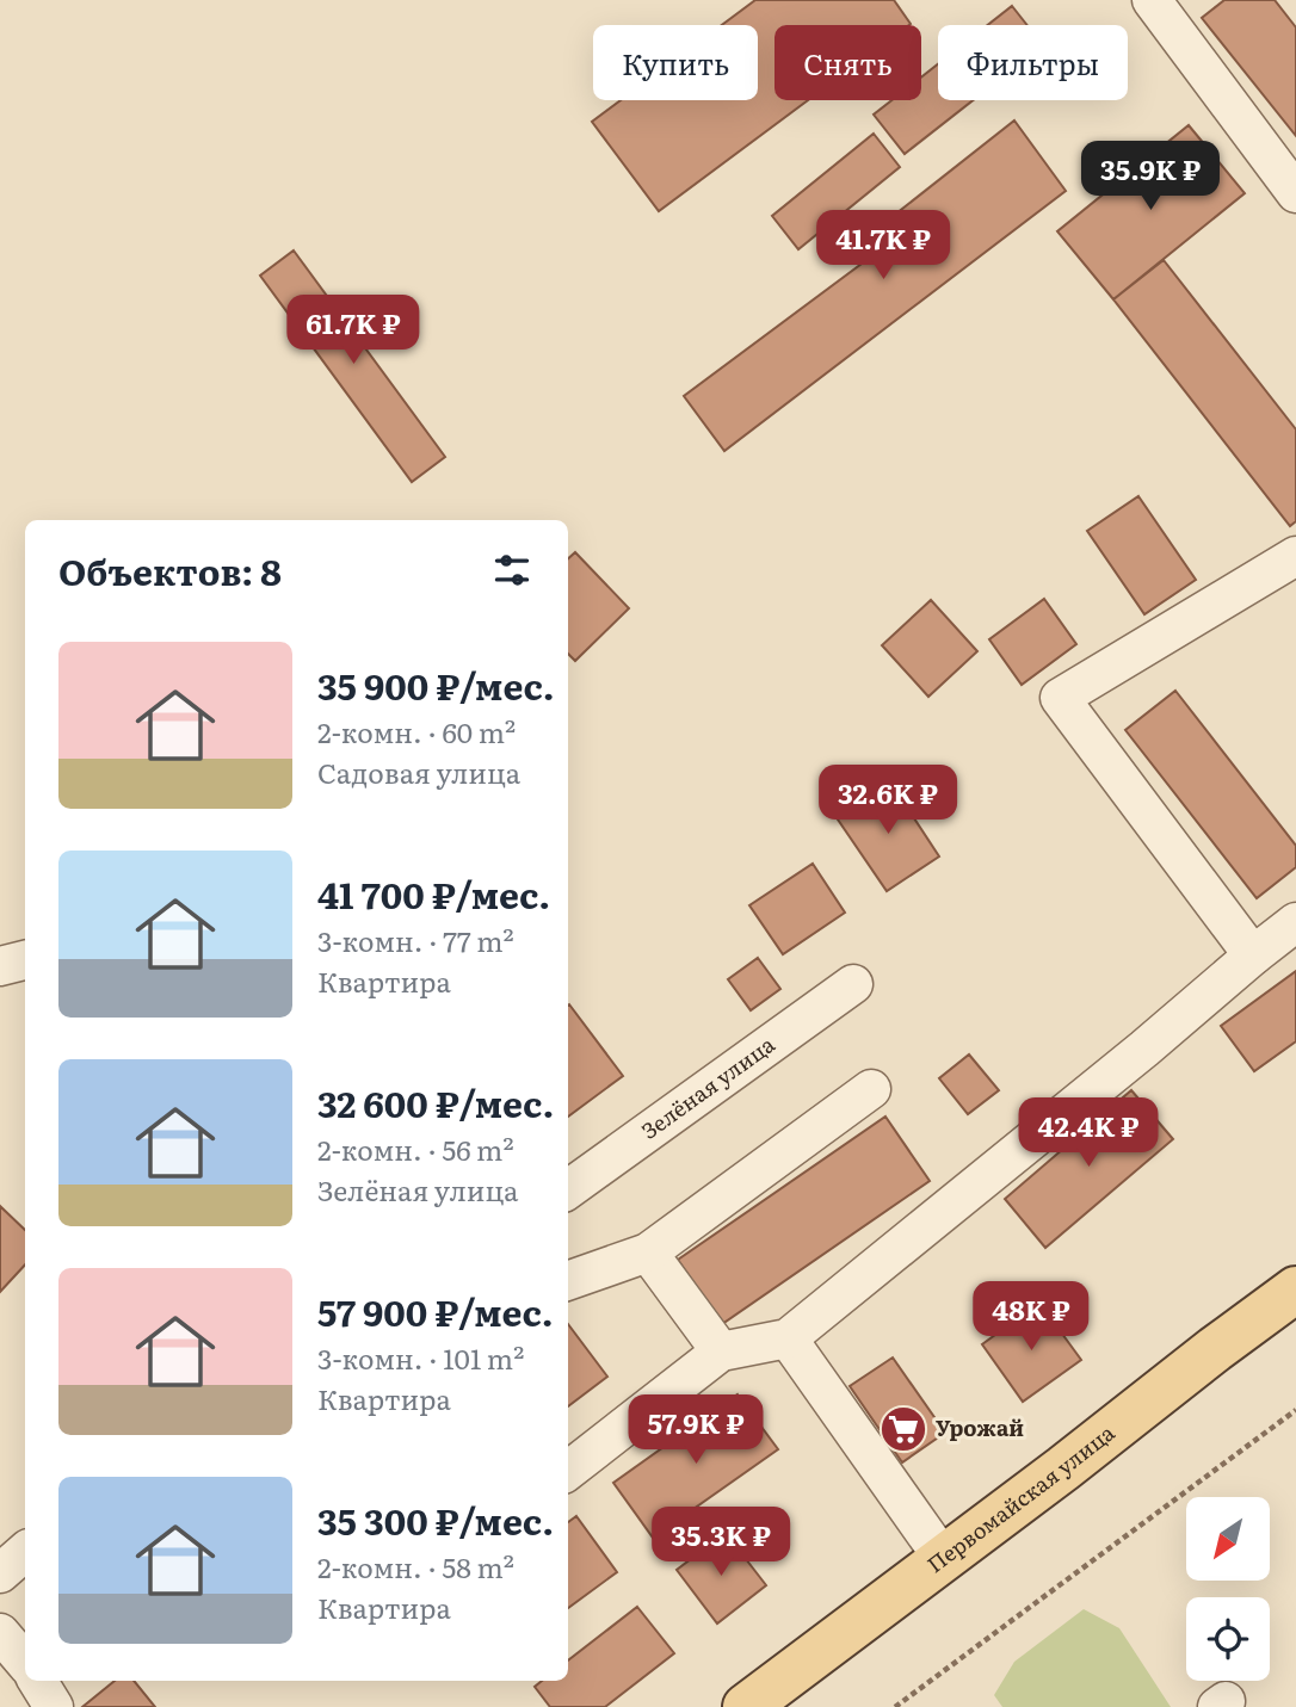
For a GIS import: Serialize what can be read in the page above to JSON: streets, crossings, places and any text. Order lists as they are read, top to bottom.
{
  "streets": {
    "main road": ["Первомайская улица"],
    "street": ["Зелёная улица"]
  },
  "places": {
    "supermarket": ["Урожай"]
  },
  "north": "bottom left",
  "page": {
    "chip": ["Купить", "Снять", "Фильтры"],
    "price": [
      "35.9K ₽",
      "41.7K ₽",
      "61.7K ₽",
      "32.6K ₽",
      "42.4K ₽",
      "48K ₽",
      "57.9K ₽",
      "35.3K ₽"
    ],
    "heading": "Объектов: 8",
    "list": [
      {
        "name": "35 900 ₽/мес.",
        "note": "2-комн. · 60 m² · Садовая улица"
      },
      {
        "name": "41 700 ₽/мес.",
        "note": "3-комн. · 77 m² · Квартира"
      },
      {
        "name": "32 600 ₽/мес.",
        "note": "2-комн. · 56 m² · Зелёная улица"
      },
      {
        "name": "57 900 ₽/мес.",
        "note": "3-комн. · 101 m² · Квартира"
      },
      {
        "name": "35 300 ₽/мес.",
        "note": "2-комн. · 58 m² · Квартира"
      }
    ]
  }
}
